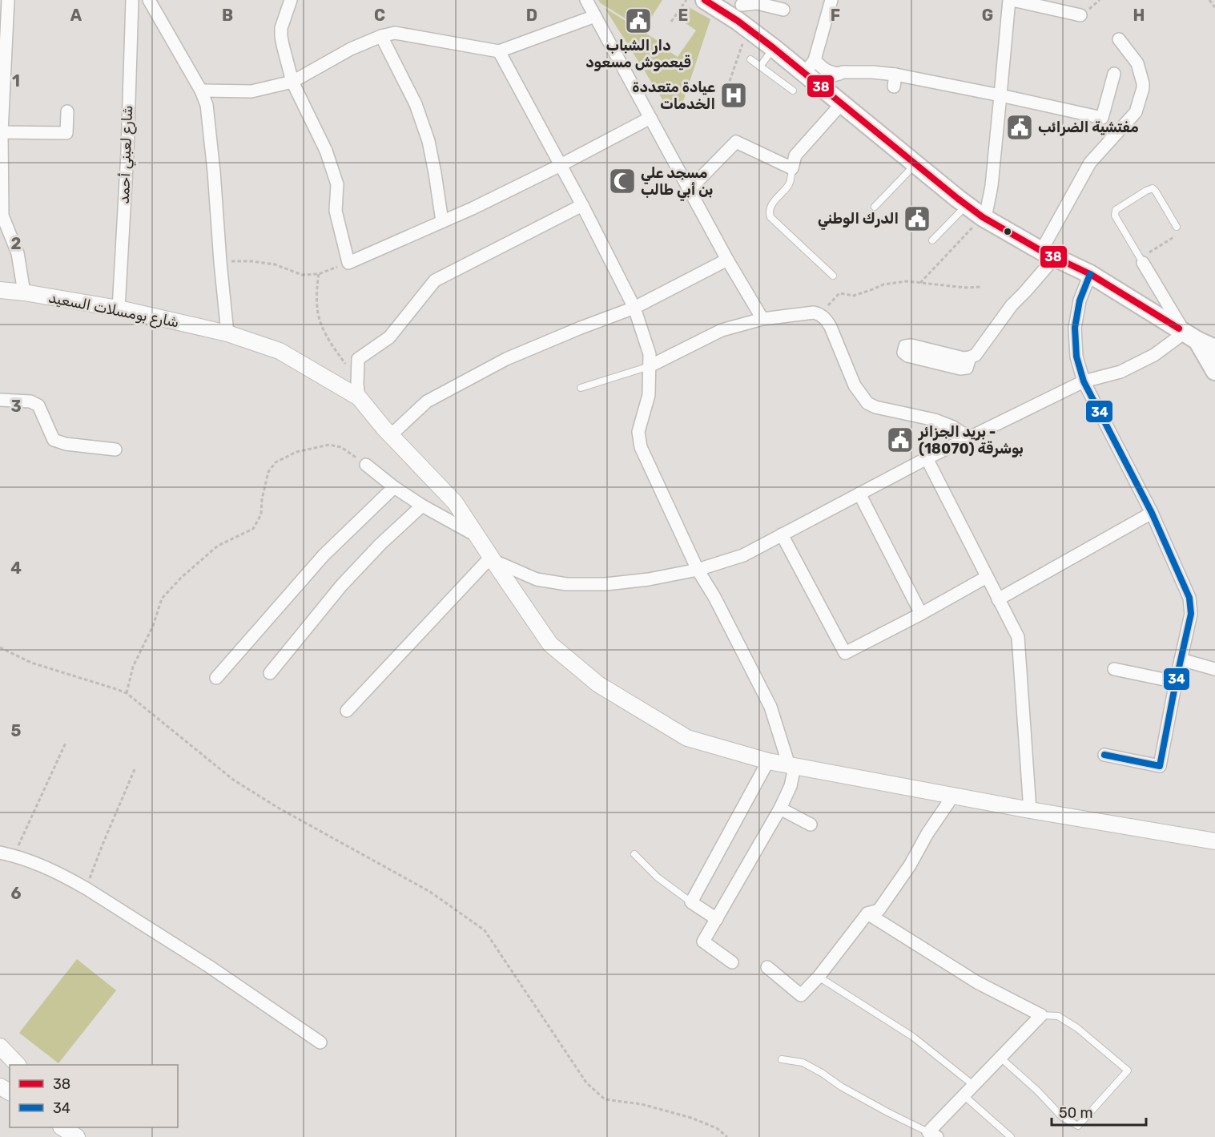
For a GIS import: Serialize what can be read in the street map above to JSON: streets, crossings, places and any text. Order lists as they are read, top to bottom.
{
  "streets": {
    "street": ["شارع لعبني أحمد", "شارع بومسلات السعيد"]
  },
  "crossings": [
    ["شارع لعبني أحمد", "شارع بومسلات السعيد"]
  ],
  "places": {
    "public building": [
      "دار الشباب قيعموش مسعود",
      "مفتشية الضرائب",
      "الدرك الوطني",
      "بريد الجزائر - بوشرقة (18070)"
    ],
    "hospital": ["عيادة متعددة الخدمات"],
    "mosque": ["مسجد علي بن أبي طالب"]
  },
  "lines": ["transit line 38", "transit line 34"],
  "legend": ["38", "34"],
  "scale_bar": "50 m",
  "grid": {
    "columns": [
      "A",
      "B",
      "C",
      "D",
      "E",
      "F",
      "G",
      "H"
    ],
    "rows": [
      "1",
      "2",
      "3",
      "4",
      "5",
      "6"
    ]
  }
}
